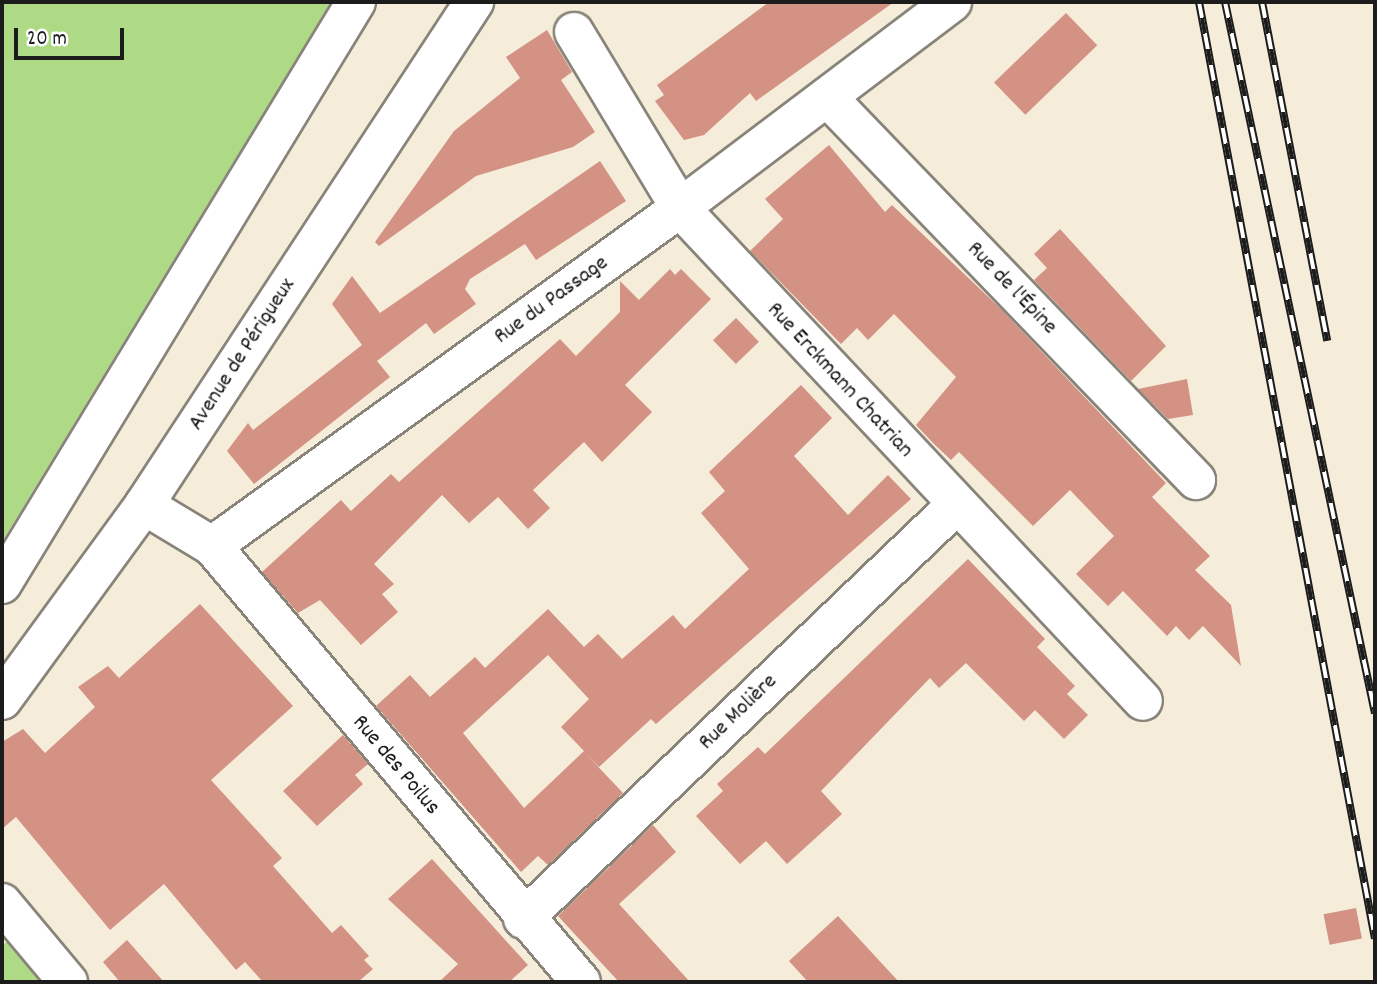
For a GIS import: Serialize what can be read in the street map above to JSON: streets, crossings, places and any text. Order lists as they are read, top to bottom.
{
  "streets": {
    "street": [
      "Rue de l'Épine",
      "Rue du Passage",
      "Avenue de Périgueux",
      "Rue Erckmann Chatrian",
      "Rue Molière",
      "Rue des Poilus"
    ]
  },
  "crossings": [
    ["Rue de l'Épine", "Rue du Passage"],
    ["Rue du Passage", "Rue Erckmann Chatrian"],
    ["Rue du Passage", "Rue des Poilus"],
    ["Rue Erckmann Chatrian", "Rue Molière"],
    ["Rue Molière", "Rue des Poilus"]
  ],
  "scale_bar": "20 m"
}
